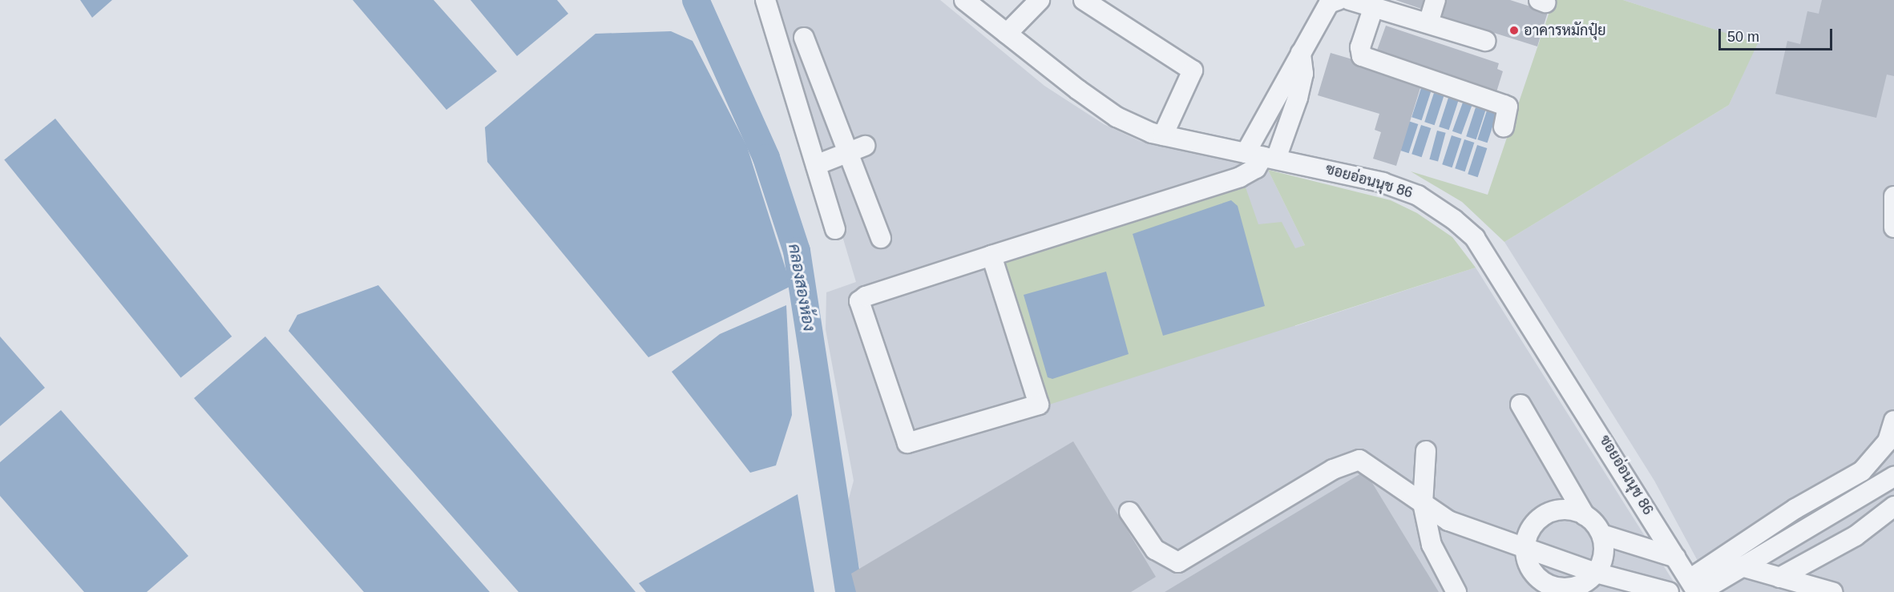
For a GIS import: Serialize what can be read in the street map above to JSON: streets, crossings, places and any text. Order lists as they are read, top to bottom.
{
  "streets": {
    "street": ["ซอยอ่อนนุช 86"]
  },
  "water": ["คลองสองห้อง"],
  "places": ["อาคารหมักปุ๋ย"],
  "scale_bar": "50 m"
}
